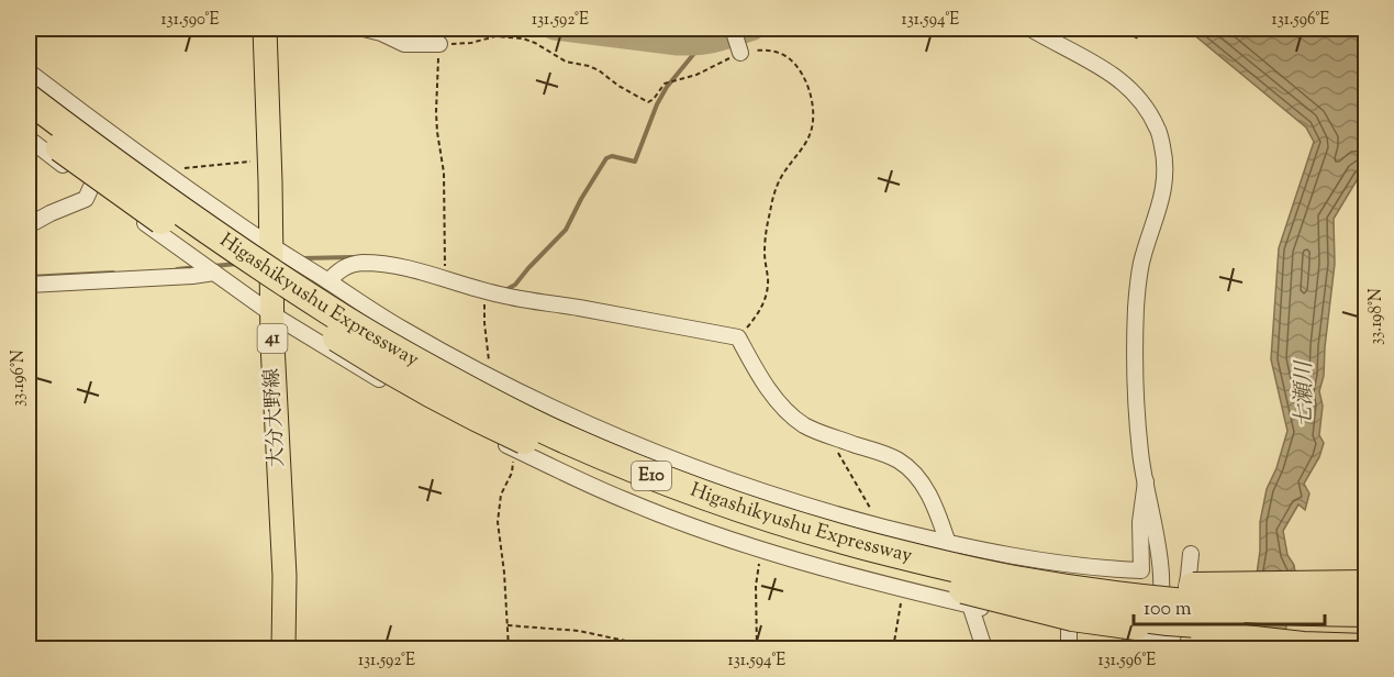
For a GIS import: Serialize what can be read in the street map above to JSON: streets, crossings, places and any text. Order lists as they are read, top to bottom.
{
  "streets": {
    "highway": ["Higashikyushu Expressway", "E10"],
    "main road": ["41", "大分大野線"]
  },
  "water": ["七瀬川"],
  "scale_bar": "100 m",
  "coordinates": [
    "131.590°E",
    "131.592°E",
    "131.594°E",
    "131.596°E",
    "33.198°N",
    "33.196°N"
  ]
}
